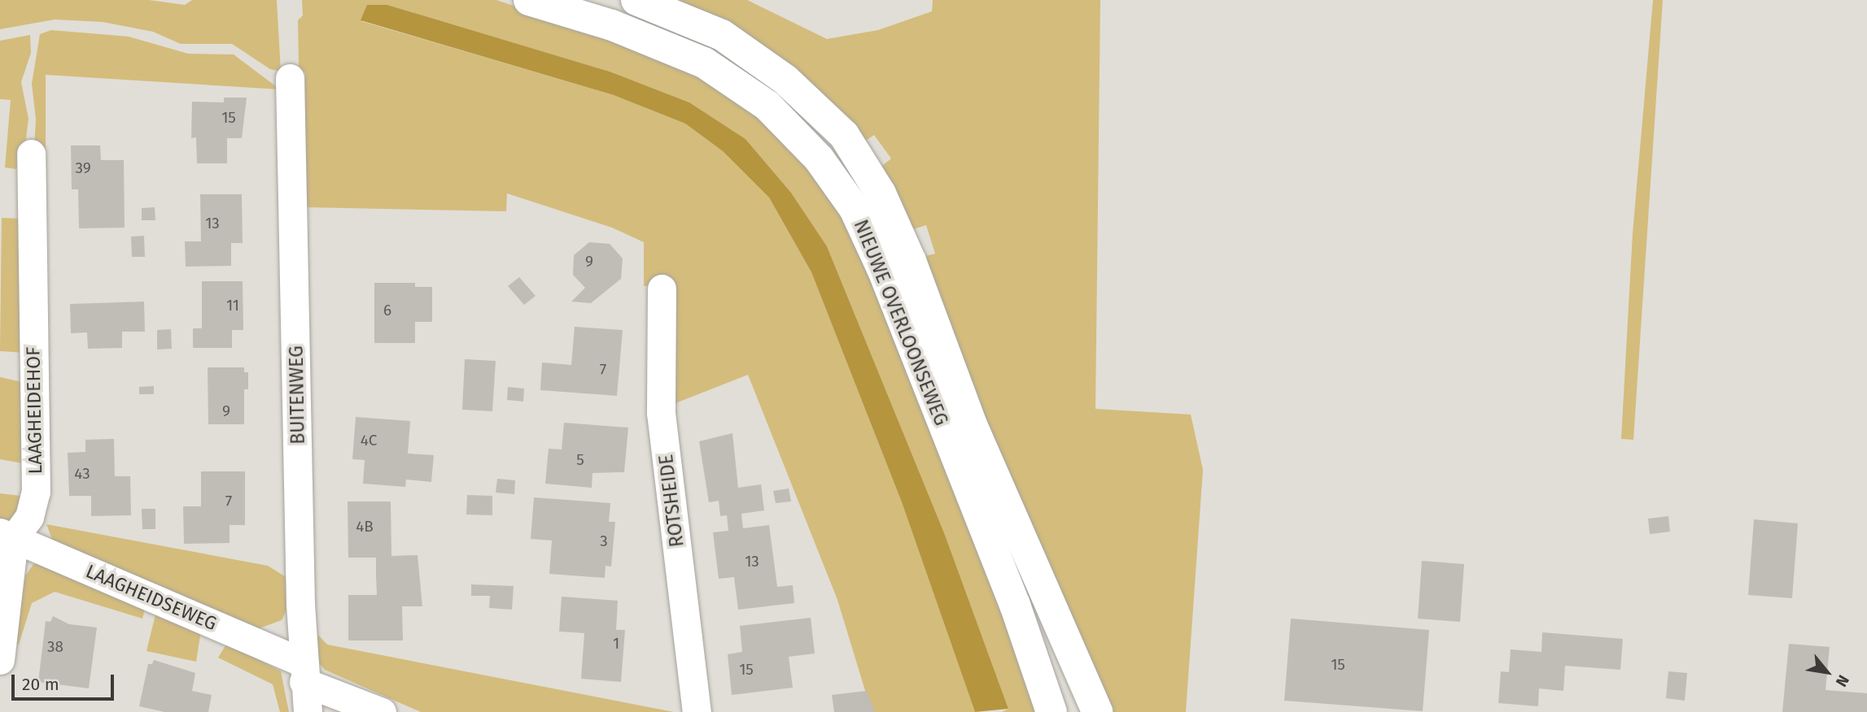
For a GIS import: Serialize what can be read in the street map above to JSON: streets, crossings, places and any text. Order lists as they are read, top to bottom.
{
  "streets": {
    "street": [
      "NIEUWE OVERLOONSEWEG",
      "BUITENWEG",
      "LAAGHEIDEHOF",
      "ROTSHEIDE",
      "LAAGHEIDSEWEG"
    ]
  },
  "crossings": [
    ["BUITENWEG", "LAAGHEIDSEWEG"],
    ["LAAGHEIDEHOF", "LAAGHEIDSEWEG"]
  ],
  "house_numbers": [
    "15",
    "39",
    "13",
    "9",
    "11",
    "6",
    "7",
    "9",
    "4C",
    "5",
    "43",
    "7",
    "4B",
    "3",
    "13",
    "1",
    "38",
    "15",
    "15"
  ],
  "scale_bar": "20 m",
  "north": "bottom right"
}
